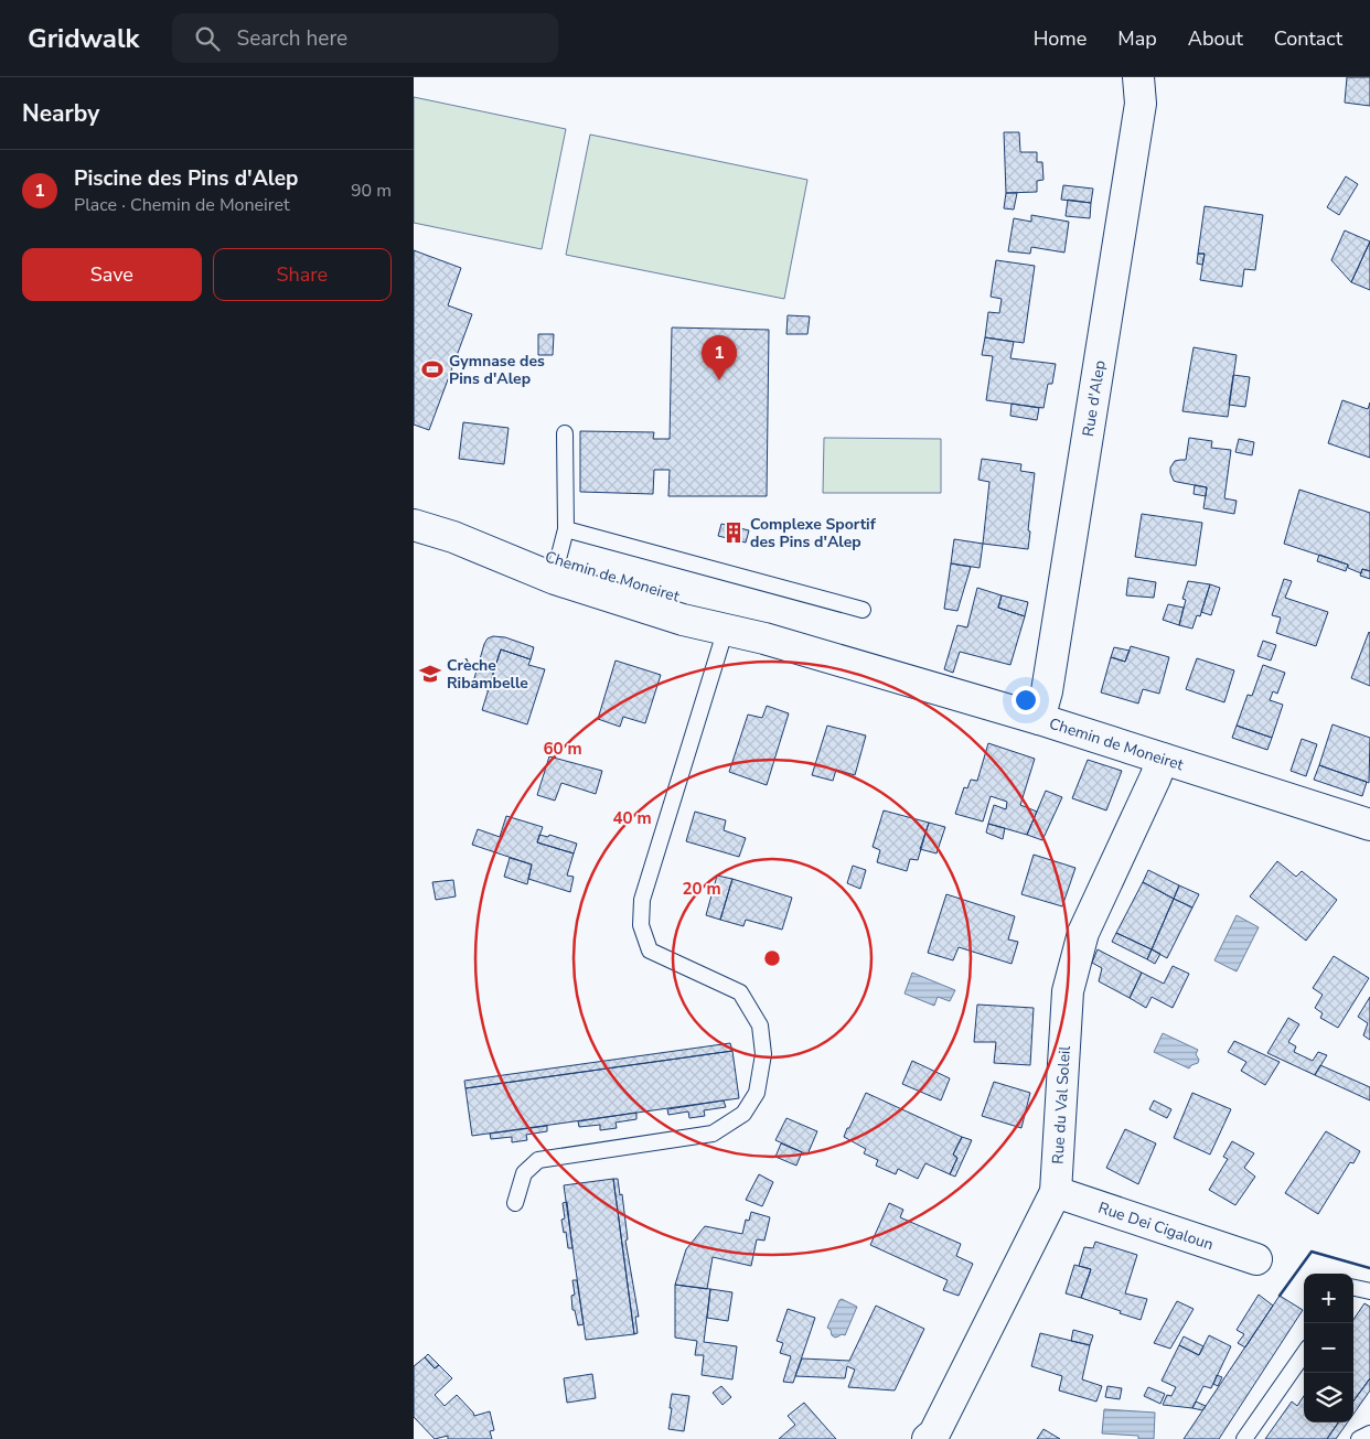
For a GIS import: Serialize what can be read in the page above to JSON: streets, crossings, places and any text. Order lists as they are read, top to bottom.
{
  "streets": {
    "street": [
      "Rue d'Alep",
      "Chemin de Moneiret",
      "Rue du Val Soleil",
      "Rue Dei Cigaloun"
    ]
  },
  "crossings": [
    ["Rue d'Alep", "Chemin de Moneiret"],
    ["Chemin de Moneiret", "Rue du Val Soleil"],
    ["Rue du Val Soleil", "Rue Dei Cigaloun"]
  ],
  "places": {
    "sports": ["Gymnase des Pins d'Alep"],
    "building": ["Complexe Sportif des Pins d'Alep"],
    "school or university": ["Crèche Ribambelle"]
  },
  "page": {
    "header": "Gridwalk",
    "search": "Search here",
    "nav": [
      "Home",
      "Map",
      "About",
      "Contact"
    ],
    "heading": "Nearby",
    "list": [
      {
        "mark": "1",
        "name": "Piscine des Pins d'Alep",
        "note": "Place · Chemin de Moneiret",
        "value": "90 m"
      }
    ],
    "buttons": ["Save", "Share"],
    "pins": "1",
    "map_buttons": ["+", "−"]
  },
  "rings": ["60 m", "40 m", "20 m"]
}
